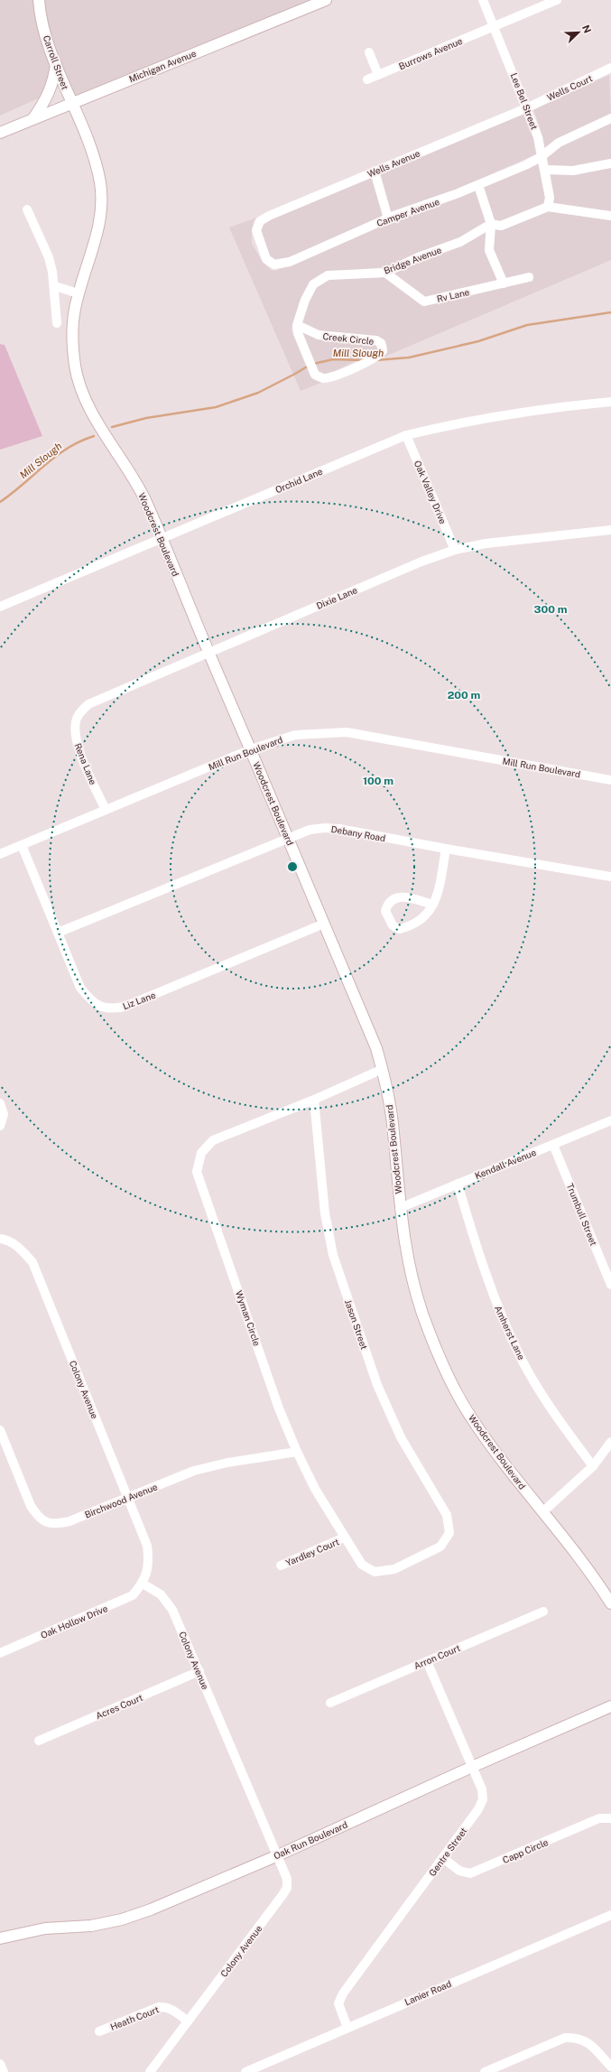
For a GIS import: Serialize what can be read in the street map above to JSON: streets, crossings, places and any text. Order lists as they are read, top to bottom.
{
  "streets": {
    "street": [
      "Burrows Avenue",
      "Carroll Street",
      "Michigan Avenue",
      "Wells Court",
      "Lee Bel Street",
      "Wells Avenue",
      "Camper Avenue",
      "Bridge Avenue",
      "Rv Lane",
      "Creek Circle",
      "Orchid Lane",
      "Oak Valley Drive",
      "Woodcrest Boulevard",
      "Dixie Lane",
      "Mill Run Boulevard",
      "Rena Lane",
      "Debany Road",
      "Liz Lane",
      "Kendall Avenue",
      "Trumbull Street",
      "Wyman Circle",
      "Jason Street",
      "Amherst Lane",
      "Colony Avenue",
      "Birchwood Avenue",
      "Yardley Court",
      "Oak Hollow Drive",
      "Arron Court",
      "Acres Court",
      "Oak Run Boulevard",
      "Capp Circle",
      "Gentre Street",
      "Lanier Road",
      "Heath Court"
    ]
  },
  "crossings": [
    ["Burrows Avenue", "Lee Bel Street"],
    ["Carroll Street", "Michigan Avenue"],
    ["Carroll Street", "Woodcrest Boulevard"],
    ["Michigan Avenue", "Woodcrest Boulevard"],
    ["Wells Court", "Lee Bel Street"],
    ["Wells Court", "Wells Avenue"],
    ["Lee Bel Street", "Wells Avenue"],
    ["Lee Bel Street", "Camper Avenue"],
    ["Lee Bel Street", "Bridge Avenue"],
    ["Wells Avenue", "Camper Avenue"],
    ["Bridge Avenue", "Rv Lane"],
    ["Bridge Avenue", "Creek Circle"],
    ["Orchid Lane", "Oak Valley Drive"],
    ["Orchid Lane", "Woodcrest Boulevard"],
    ["Oak Valley Drive", "Dixie Lane"],
    ["Woodcrest Boulevard", "Dixie Lane"],
    ["Woodcrest Boulevard", "Mill Run Boulevard"],
    ["Woodcrest Boulevard", "Debany Road"],
    ["Woodcrest Boulevard", "Liz Lane"],
    ["Woodcrest Boulevard", "Kendall Avenue"],
    ["Woodcrest Boulevard", "Wyman Circle"],
    ["Dixie Lane", "Rena Lane"],
    ["Mill Run Boulevard", "Rena Lane"],
    ["Mill Run Boulevard", "Liz Lane"],
    ["Debany Road", "Liz Lane"],
    ["Kendall Avenue", "Trumbull Street"],
    ["Kendall Avenue", "Amherst Lane"],
    ["Wyman Circle", "Jason Street"],
    ["Wyman Circle", "Birchwood Avenue"],
    ["Wyman Circle", "Yardley Court"],
    ["Colony Avenue", "Birchwood Avenue"],
    ["Colony Avenue", "Oak Hollow Drive"],
    ["Colony Avenue", "Acres Court"],
    ["Colony Avenue", "Oak Run Boulevard"],
    ["Colony Avenue", "Heath Court"],
    ["Arron Court", "Gentre Street"],
    ["Oak Run Boulevard", "Gentre Street"],
    ["Capp Circle", "Gentre Street"],
    ["Gentre Street", "Lanier Road"]
  ],
  "water": ["Mill Slough"],
  "north": "top right",
  "rings": ["300 m", "200 m", "100 m"]
}
